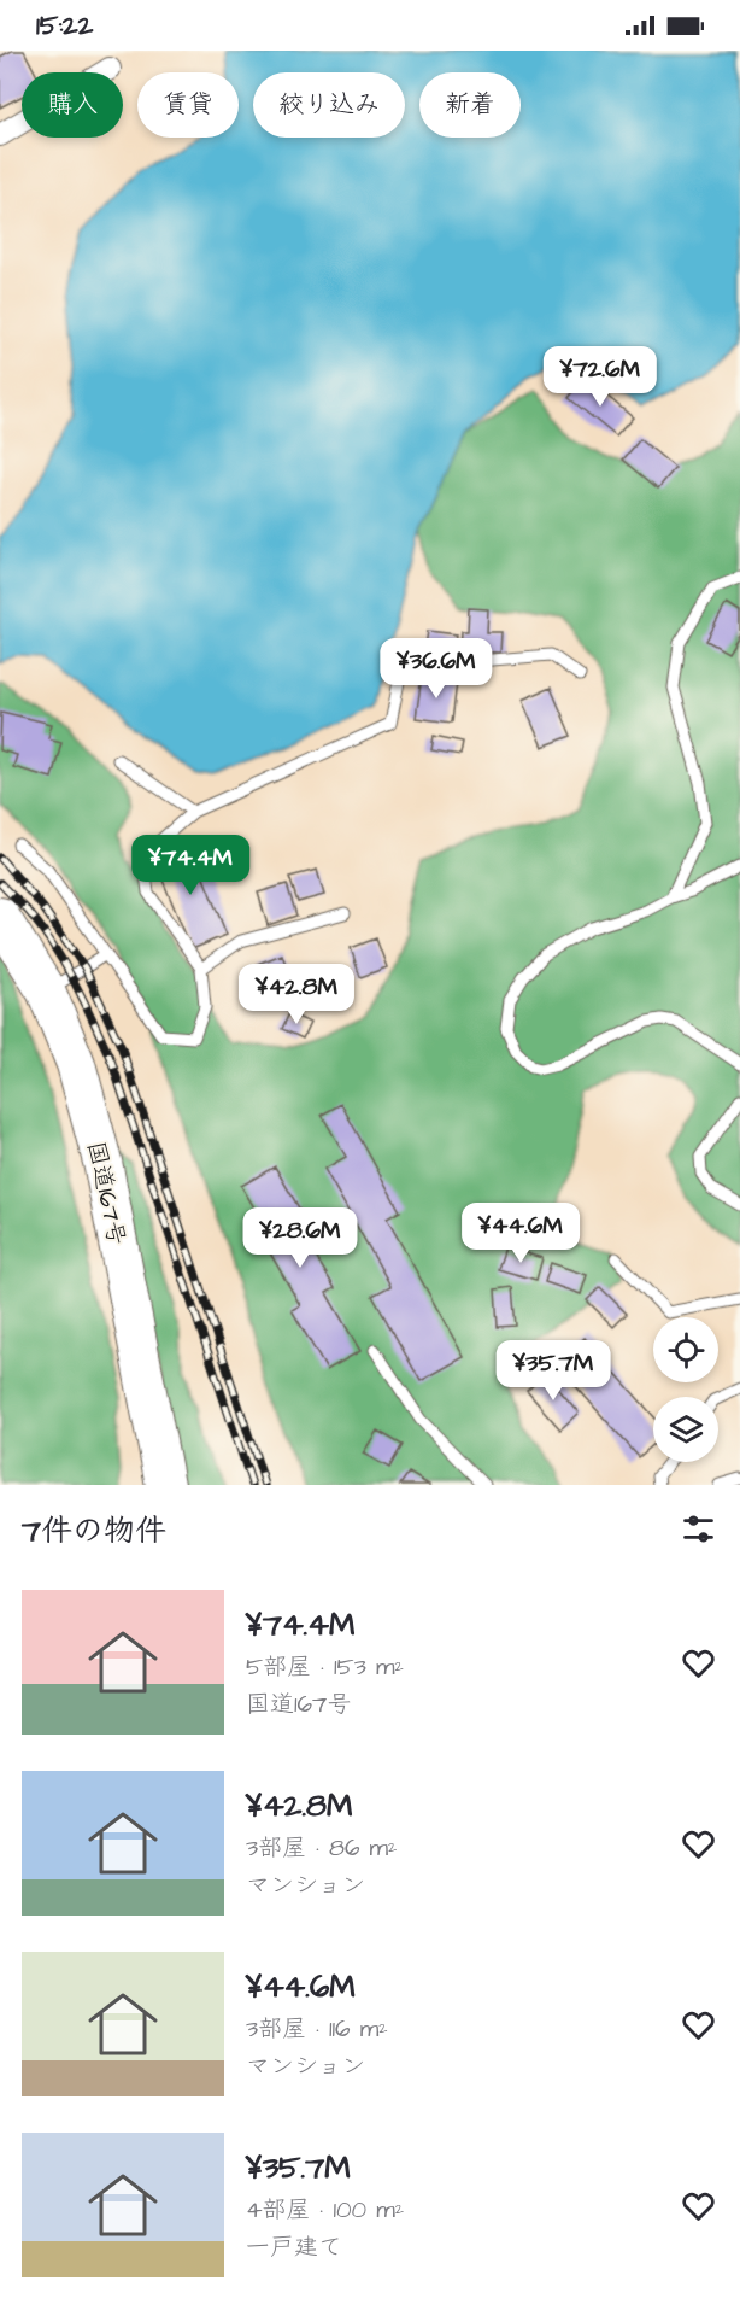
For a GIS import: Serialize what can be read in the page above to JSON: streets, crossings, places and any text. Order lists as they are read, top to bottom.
{
  "streets": {
    "highway": ["国道167号"]
  },
  "page": {
    "status": "15:22",
    "chip": [
      "購入",
      "賃貸",
      "絞り込み",
      "新着"
    ],
    "price": [
      "¥72.6M",
      "¥36.6M",
      "¥74.4M",
      "¥42.8M",
      "¥44.6M",
      "¥28.6M",
      "¥35.7M"
    ],
    "heading": "7件の物件",
    "list": [
      {
        "name": "¥74.4M",
        "note": "5部屋 · 153 m² · 国道167号"
      },
      {
        "name": "¥42.8M",
        "note": "3部屋 · 86 m² · マンション"
      },
      {
        "name": "¥44.6M",
        "note": "3部屋 · 116 m² · マンション"
      },
      {
        "name": "¥35.7M",
        "note": "4部屋 · 100 m² · 一戸建て"
      }
    ]
  }
}
